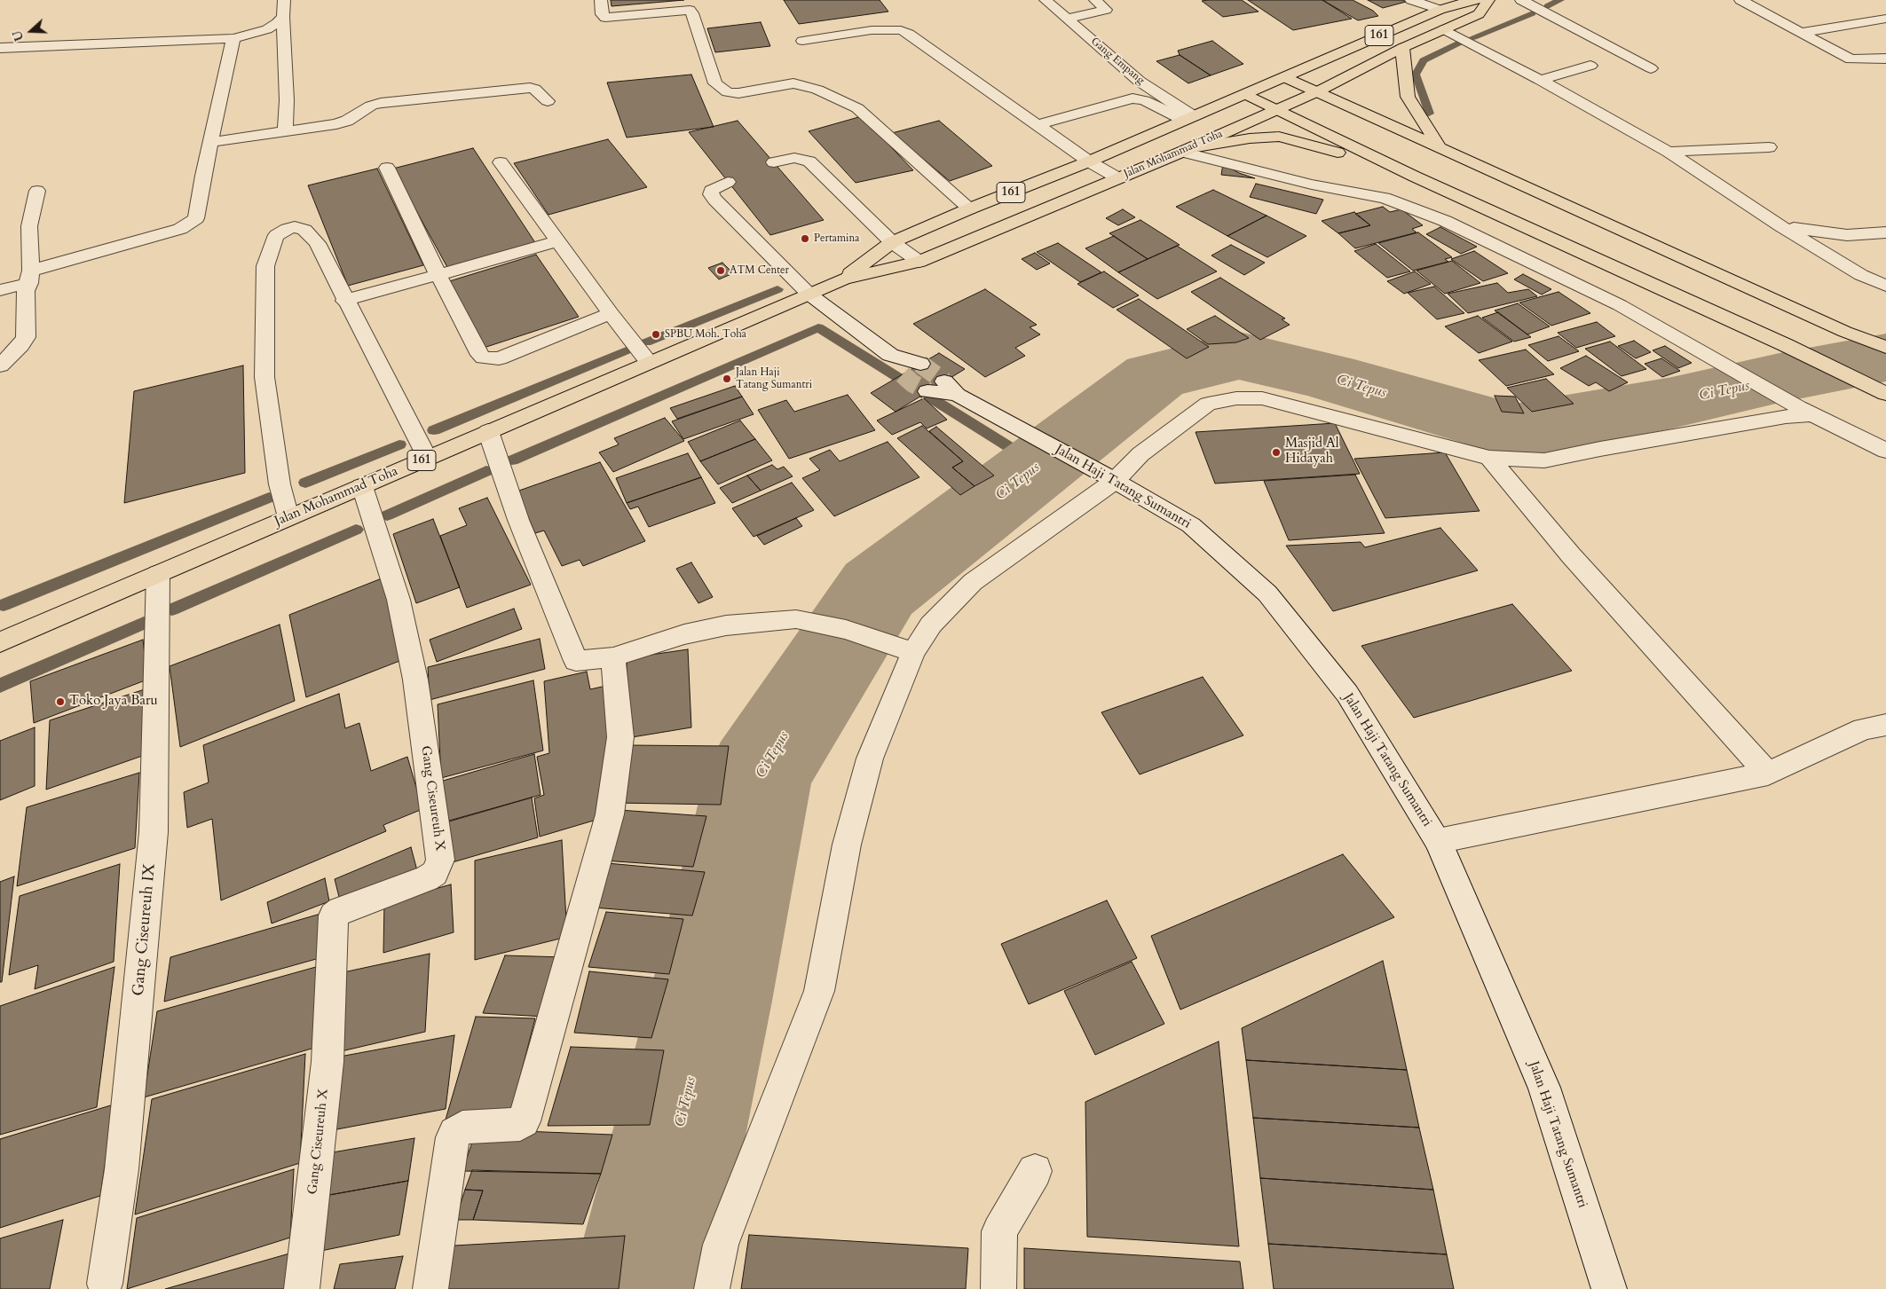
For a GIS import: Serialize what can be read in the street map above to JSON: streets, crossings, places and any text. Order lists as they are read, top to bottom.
{
  "streets": {
    "main road": ["161", "Jalan Mohammad Toha"],
    "street": [
      "Gang Empang",
      "Jalan Haji Tatang Sumantri",
      "Gang Ciseureuh X",
      "Gang Ciseureuh IX"
    ]
  },
  "crossings": [
    ["Gang Empang", "Jalan Mohammad Toha"],
    ["Jalan Mohammad Toha", "Gang Ciseureuh X"],
    ["Jalan Mohammad Toha", "Gang Ciseureuh IX"]
  ],
  "water": ["Ci Tepus"],
  "places": [
    "Pertamina",
    "ATM Center",
    "SPBU Moh. Toha",
    "Jalan Haji Tatang Sumantri",
    "Masjid Al Hidayah",
    "Toko Jaya Baru"
  ],
  "north": "left"
}
